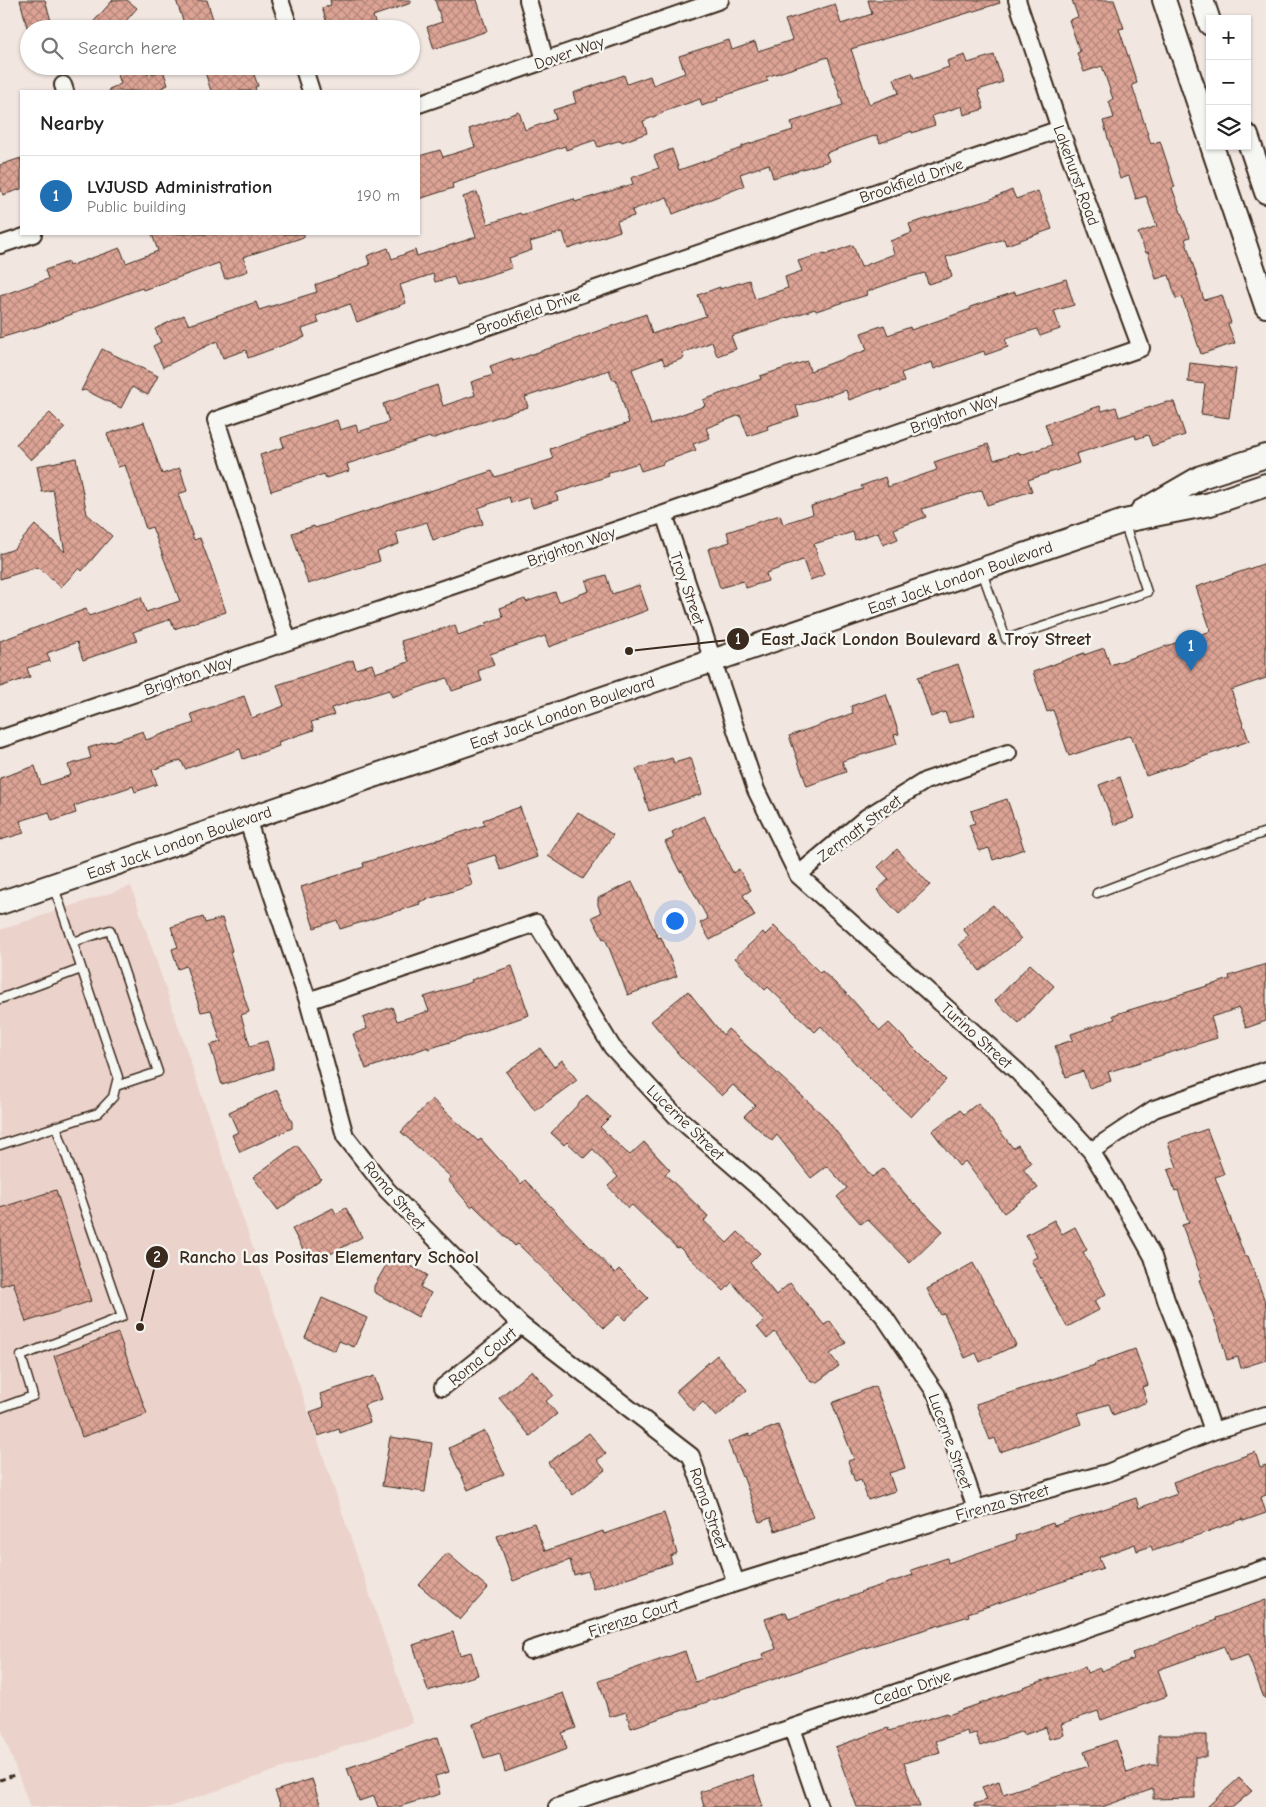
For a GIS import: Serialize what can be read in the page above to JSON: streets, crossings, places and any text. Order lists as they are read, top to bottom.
{
  "streets": {
    "main road": ["East Jack London Boulevard"],
    "street": [
      "Dover Way",
      "Lakehurst Road",
      "Brookfield Drive",
      "Brighton Way",
      "Troy Street",
      "Zermatt Street",
      "Turino Street",
      "Lucerne Street",
      "Roma Street",
      "Roma Court",
      "Firenza Street",
      "Firenza Court",
      "Cedar Drive"
    ]
  },
  "crossings": [
    ["Lakehurst Road", "Brookfield Drive"],
    ["Lakehurst Road", "Brighton Way"],
    ["Brookfield Drive", "Brighton Way"],
    ["Brighton Way", "Troy Street"],
    ["East Jack London Boulevard", "Troy Street"],
    ["East Jack London Boulevard", "Turino Street"],
    ["East Jack London Boulevard", "Roma Street"],
    ["Troy Street", "Turino Street"],
    ["Zermatt Street", "Turino Street"],
    ["Turino Street", "Firenza Street"],
    ["Lucerne Street", "Roma Street"],
    ["Lucerne Street", "Firenza Street"],
    ["Roma Street", "Roma Court"],
    ["Roma Street", "Firenza Street"],
    ["Roma Street", "Firenza Court"],
    ["Firenza Street", "Firenza Court"]
  ],
  "places": ["East Jack London Boulevard & Troy Street", "Rancho Las Positas Elementary School"],
  "page": {
    "map_buttons": ["+", "−"],
    "search": "Search here",
    "heading": "Nearby",
    "list": [
      {
        "mark": "1",
        "name": "LVJUSD Administration",
        "note": "Public building",
        "value": "190 m"
      }
    ],
    "pins": "1"
  }
}
